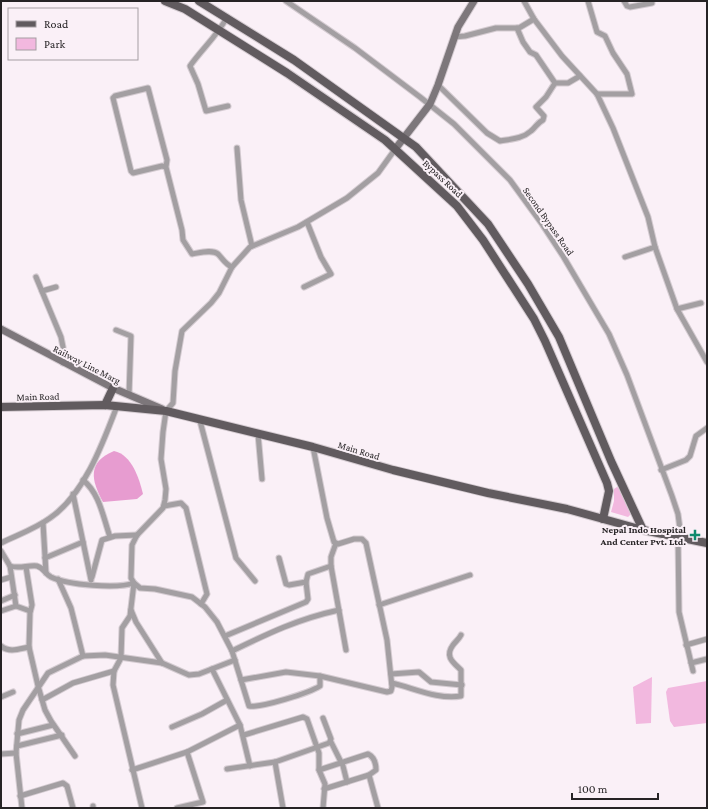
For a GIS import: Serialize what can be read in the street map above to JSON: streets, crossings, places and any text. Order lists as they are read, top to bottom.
{
  "streets": {
    "main road": ["Bypass Road", "Railway Line Marg", "Main Road"],
    "street": ["Second Bypass Road"]
  },
  "crossings": [
    ["Bypass Road", "Main Road"],
    ["Second Bypass Road", "Main Road"],
    ["Railway Line Marg", "Main Road"]
  ],
  "places": {
    "health": ["Nepal Indo Hospital And Center Pvt. Ltd."]
  },
  "legend": ["Road", "Park"],
  "scale_bar": "100 m"
}
